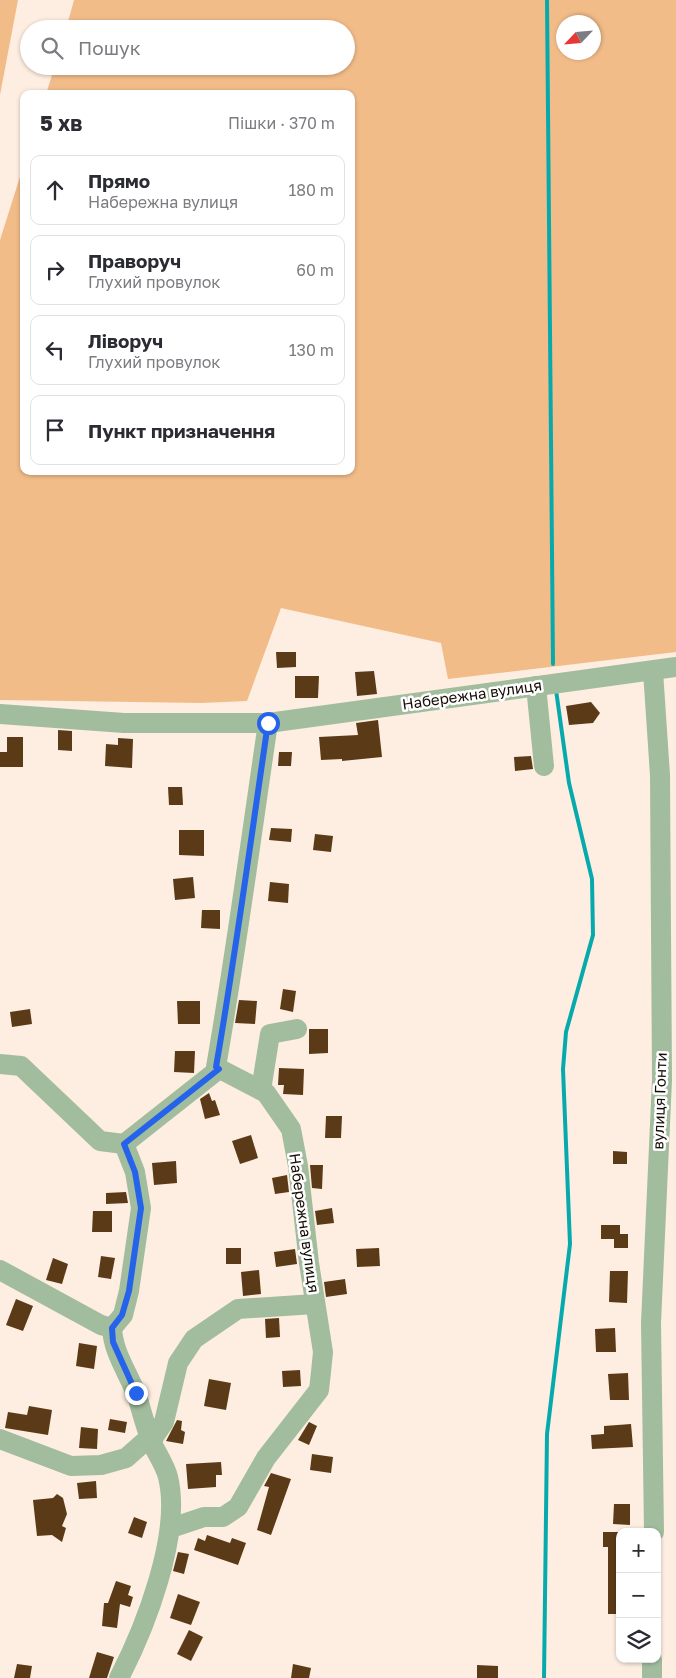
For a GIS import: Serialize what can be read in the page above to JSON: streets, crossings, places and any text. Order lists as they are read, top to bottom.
{
  "streets": {
    "street": ["Набережна вулиця", "вулиця Гонти"]
  },
  "crossings": [
    ["Набережна вулиця", "вулиця Гонти"]
  ],
  "north": "bottom left",
  "page": {
    "search": "Пошук",
    "heading": ["5 хв", "Пішки · 370 m"],
    "list": [
      ["Прямо", "Набережна вулиця", "180 m"],
      ["Праворуч", "Глухий провулок", "60 m"],
      ["Ліворуч", "Глухий провулок", "130 m"],
      "Пункт призначення"
    ],
    "map_buttons": ["+", "−"]
  }
}
